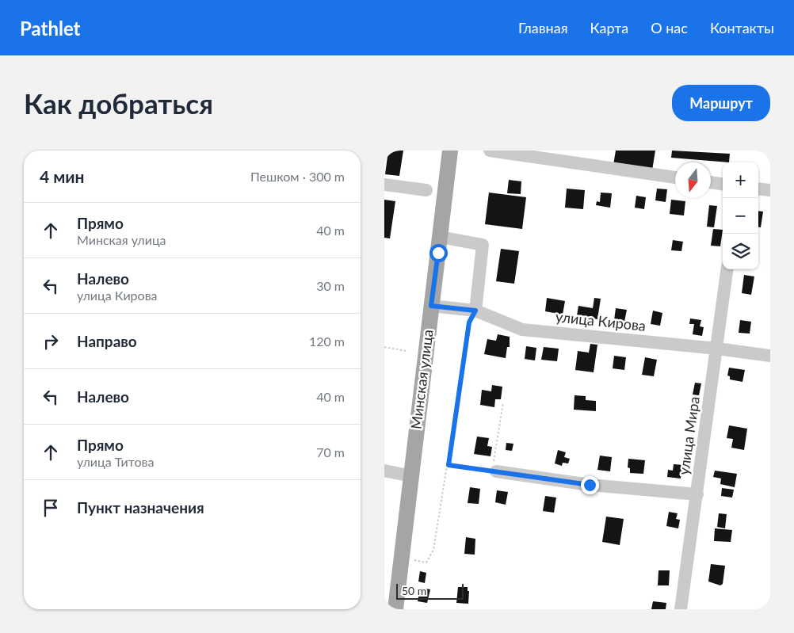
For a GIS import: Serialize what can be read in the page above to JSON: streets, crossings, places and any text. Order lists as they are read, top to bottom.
{
  "streets": {
    "main road": ["Минская улица"],
    "street": ["улица Кирова", "улица Мира"]
  },
  "crossings": [
    ["улица Кирова", "Минская улица"],
    ["улица Кирова", "улица Мира"]
  ],
  "scale_bar": "50 m",
  "north": "bottom",
  "page": {
    "header": "Pathlet",
    "nav": [
      "Главная",
      "Карта",
      "О нас",
      "Контакты"
    ],
    "buttons": "Маршрут",
    "title": "Как добраться",
    "heading": ["4 мин", "Пешком · 300 m"],
    "map_buttons": ["+", "−"],
    "list": [
      ["Прямо", "Минская улица", "40 m"],
      ["Налево", "улица Кирова", "30 m"],
      ["Направо", "120 m"],
      ["Налево", "40 m"],
      ["Прямо", "улица Титова", "70 m"],
      "Пункт назначения"
    ],
    "scale": "50 m"
  }
}
